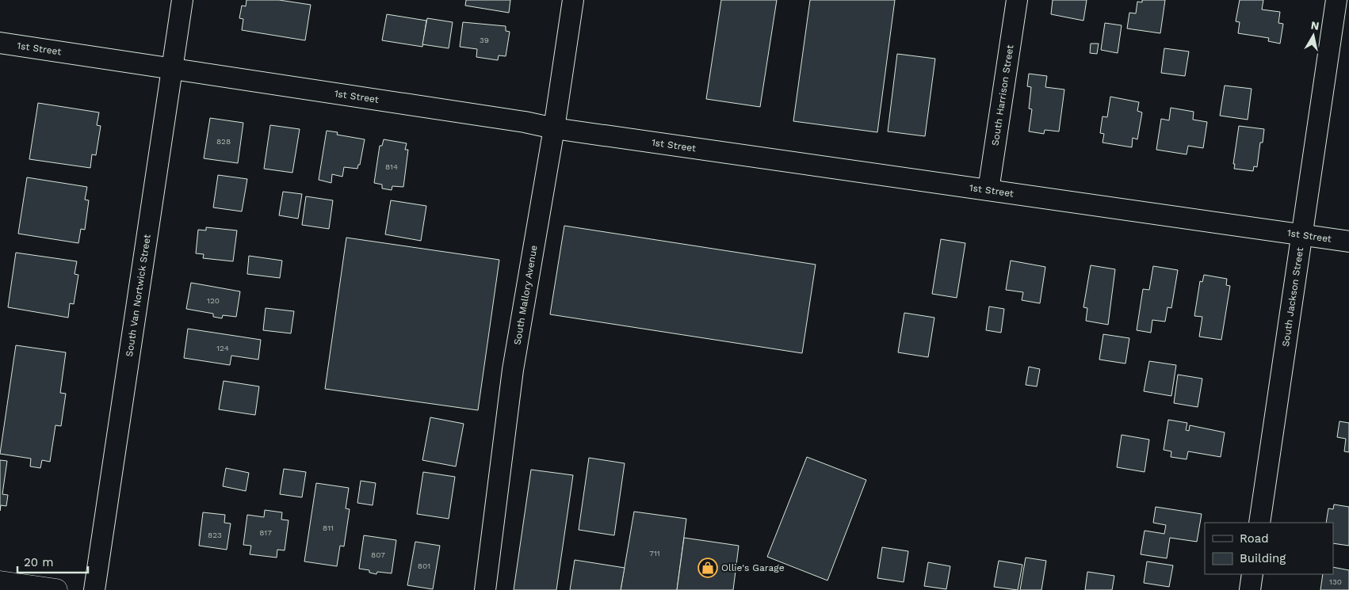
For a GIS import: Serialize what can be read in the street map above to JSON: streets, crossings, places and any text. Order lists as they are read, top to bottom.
{
  "streets": {
    "street": [
      "1st Street",
      "South Harrison Street",
      "South Van Nortwick Street",
      "South Mallory Avenue",
      "South Jackson Street"
    ]
  },
  "crossings": [
    ["1st Street", "South Harrison Street"],
    ["1st Street", "South Van Nortwick Street"],
    ["1st Street", "South Mallory Avenue"],
    ["1st Street", "South Jackson Street"]
  ],
  "places": {
    "shop": ["Ollie's Garage"]
  },
  "house_numbers": [
    "39",
    "828",
    "814",
    "120",
    "124",
    "811",
    "817",
    "823",
    "711",
    "807",
    "801",
    "130"
  ],
  "legend": ["Road", "Building"],
  "scale_bar": "20 m",
  "north": "top"
}
